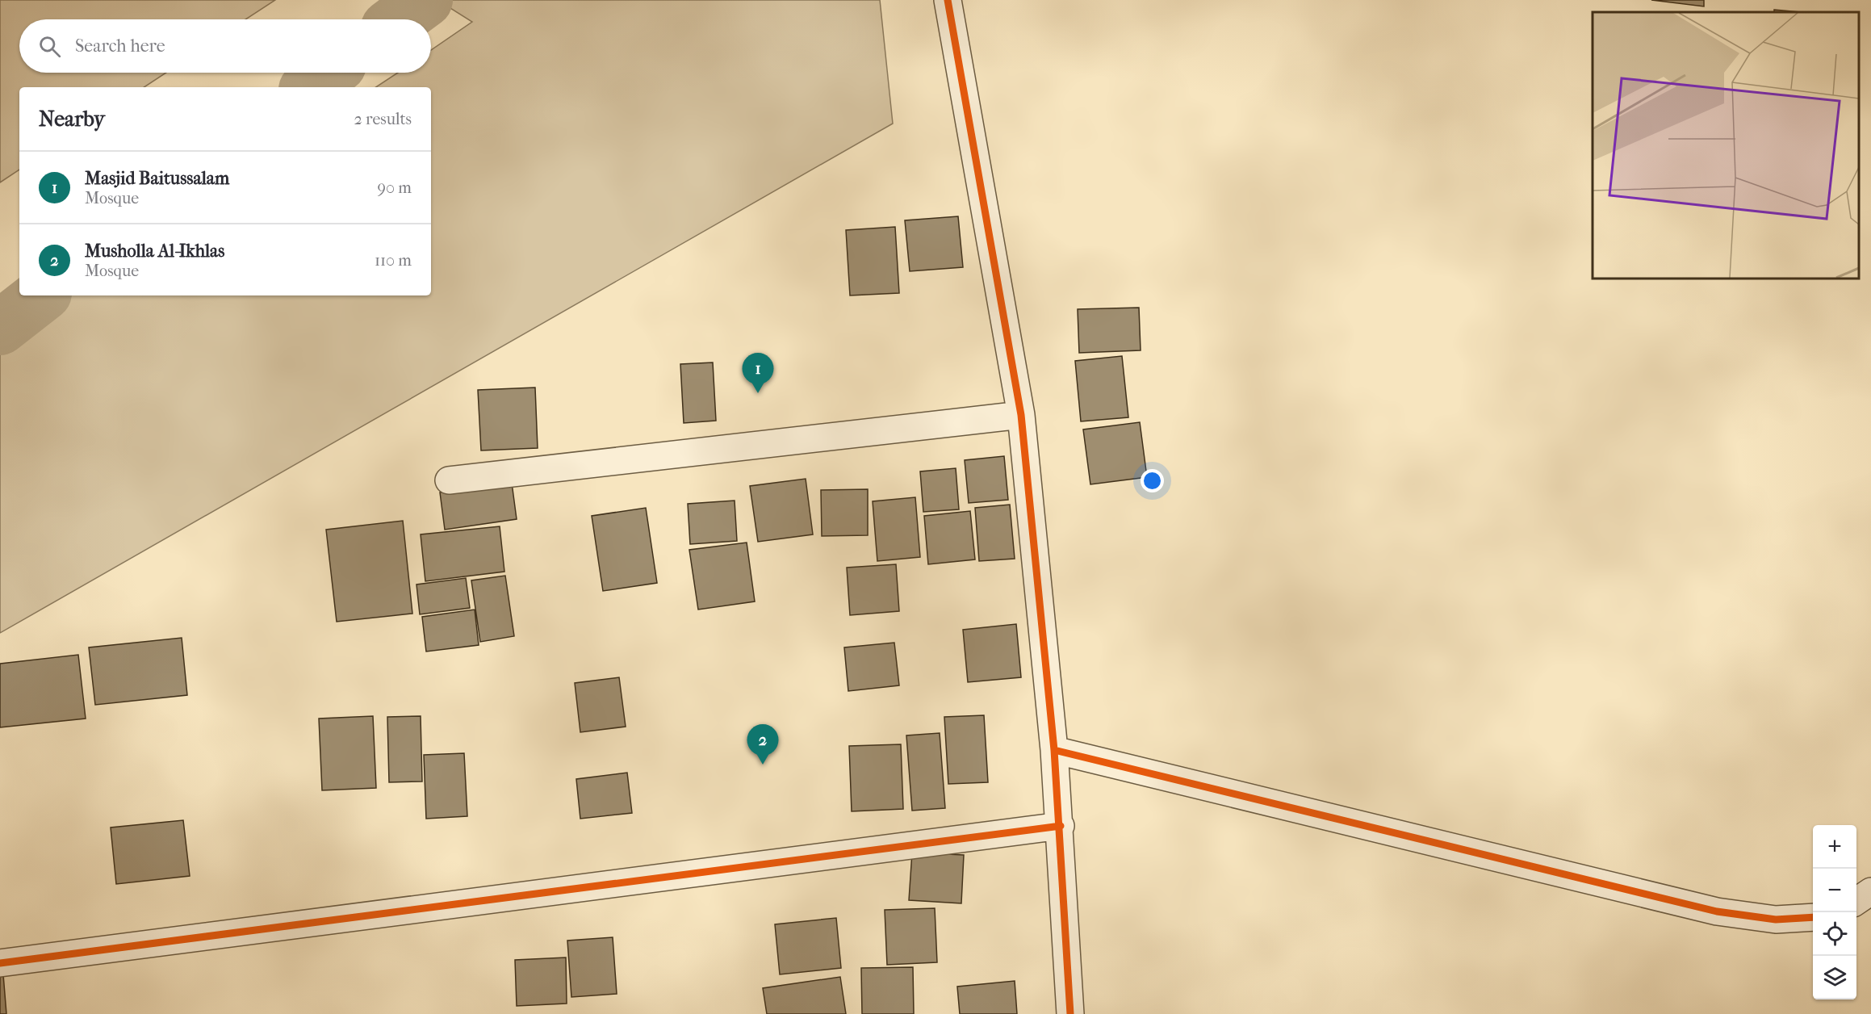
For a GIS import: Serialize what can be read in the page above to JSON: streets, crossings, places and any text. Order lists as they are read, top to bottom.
{
  "page": {
    "search": "Search here",
    "heading": ["Nearby", "2 results"],
    "list": [
      {
        "mark": "1",
        "name": "Masjid Baitussalam",
        "note": "Mosque",
        "value": "90 m"
      },
      {
        "mark": "2",
        "name": "Musholla Al-Ikhlas",
        "note": "Mosque",
        "value": "110 m"
      }
    ],
    "pins": ["1", "2"],
    "map_buttons": ["+", "−"]
  }
}
